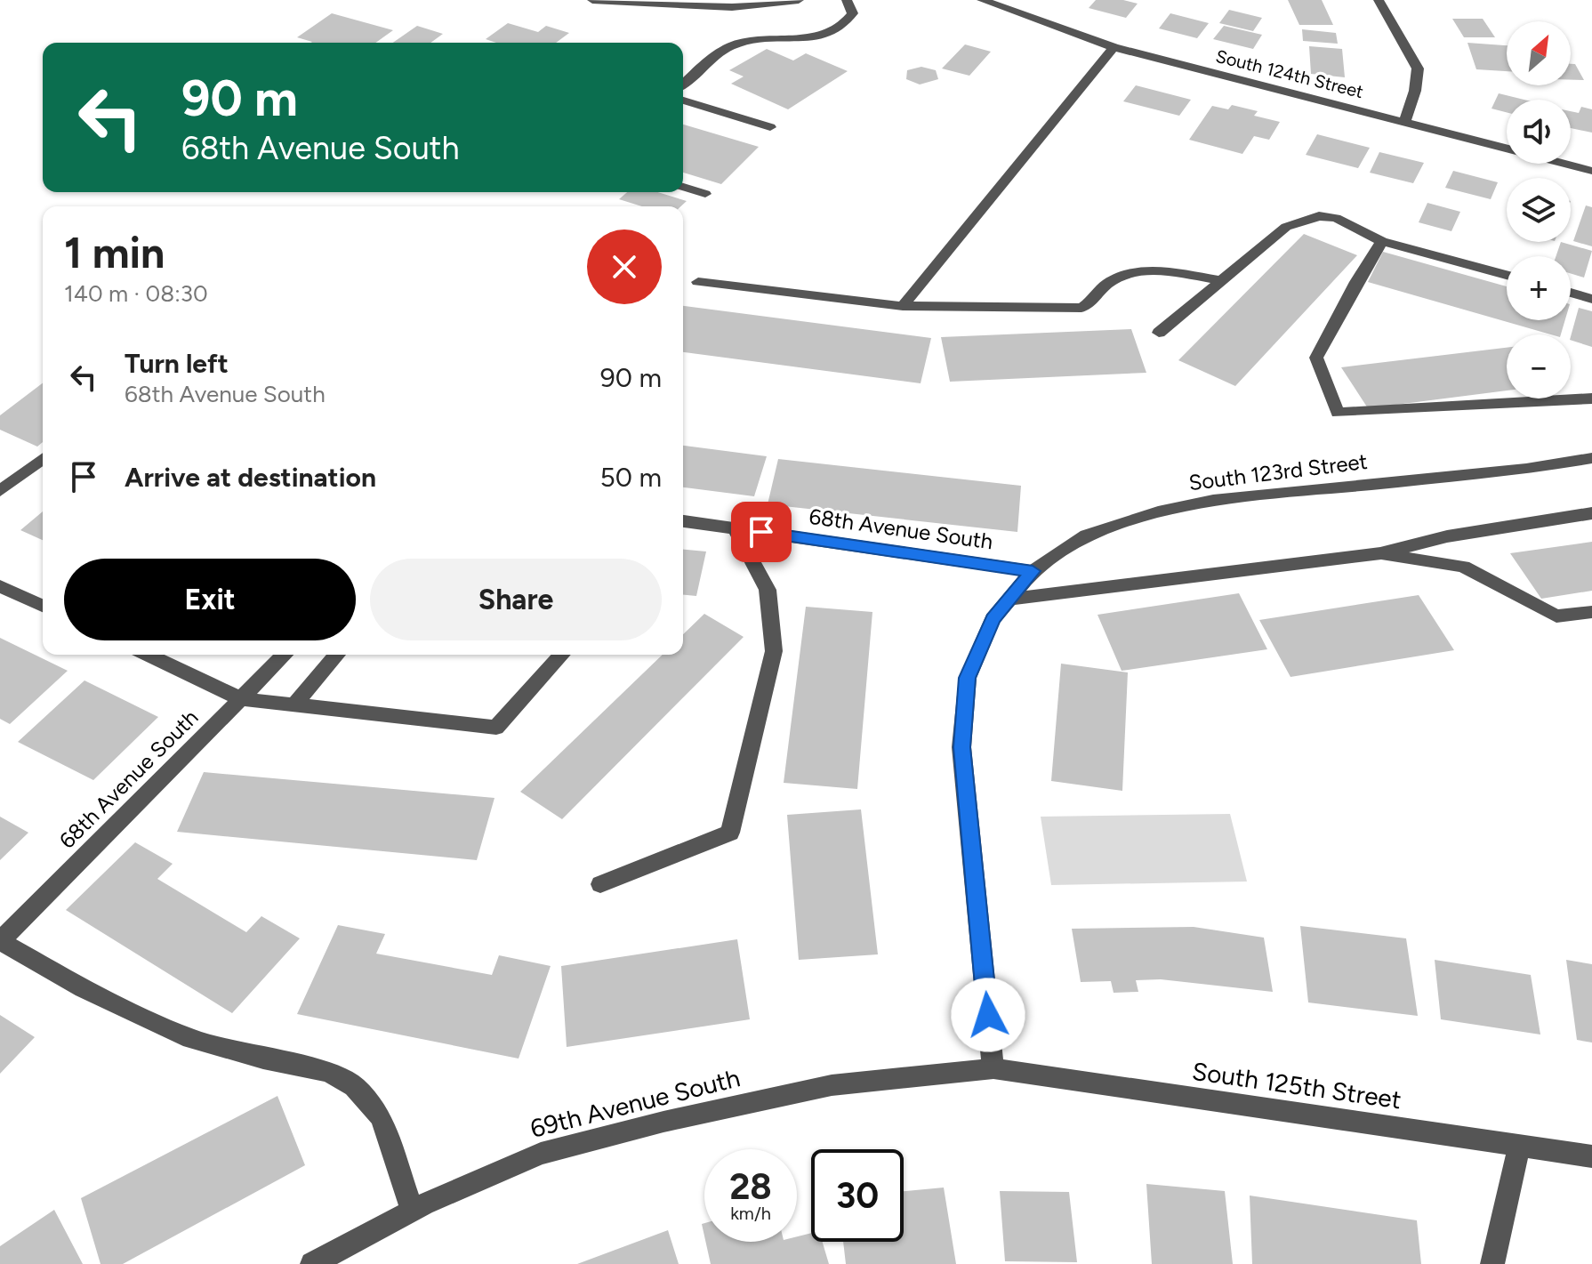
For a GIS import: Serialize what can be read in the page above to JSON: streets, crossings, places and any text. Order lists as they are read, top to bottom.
{
  "streets": {
    "street": [
      "South 124th Street",
      "South 123rd Street",
      "68th Avenue South",
      "South 125th Street",
      "69th Avenue South"
    ]
  },
  "crossings": [
    ["South 123rd Street", "68th Avenue South"],
    ["South 123rd Street", "South 125th Street"],
    ["South 123rd Street", "69th Avenue South"],
    ["South 125th Street", "69th Avenue South"]
  ],
  "north": "top right",
  "page": {
    "map_buttons": ["+", "−"],
    "turn": ["90 m", "68th Avenue South"],
    "heading": ["1 min", "140 m · 08:30"],
    "list": [
      {
        "name": "Turn left",
        "note": "68th Avenue South",
        "value": "90 m"
      },
      {
        "name": "Arrive at destination",
        "value": "50 m"
      }
    ],
    "buttons": ["Exit", "Share"],
    "speed": "28 km/h",
    "limit": "30"
  }
}
